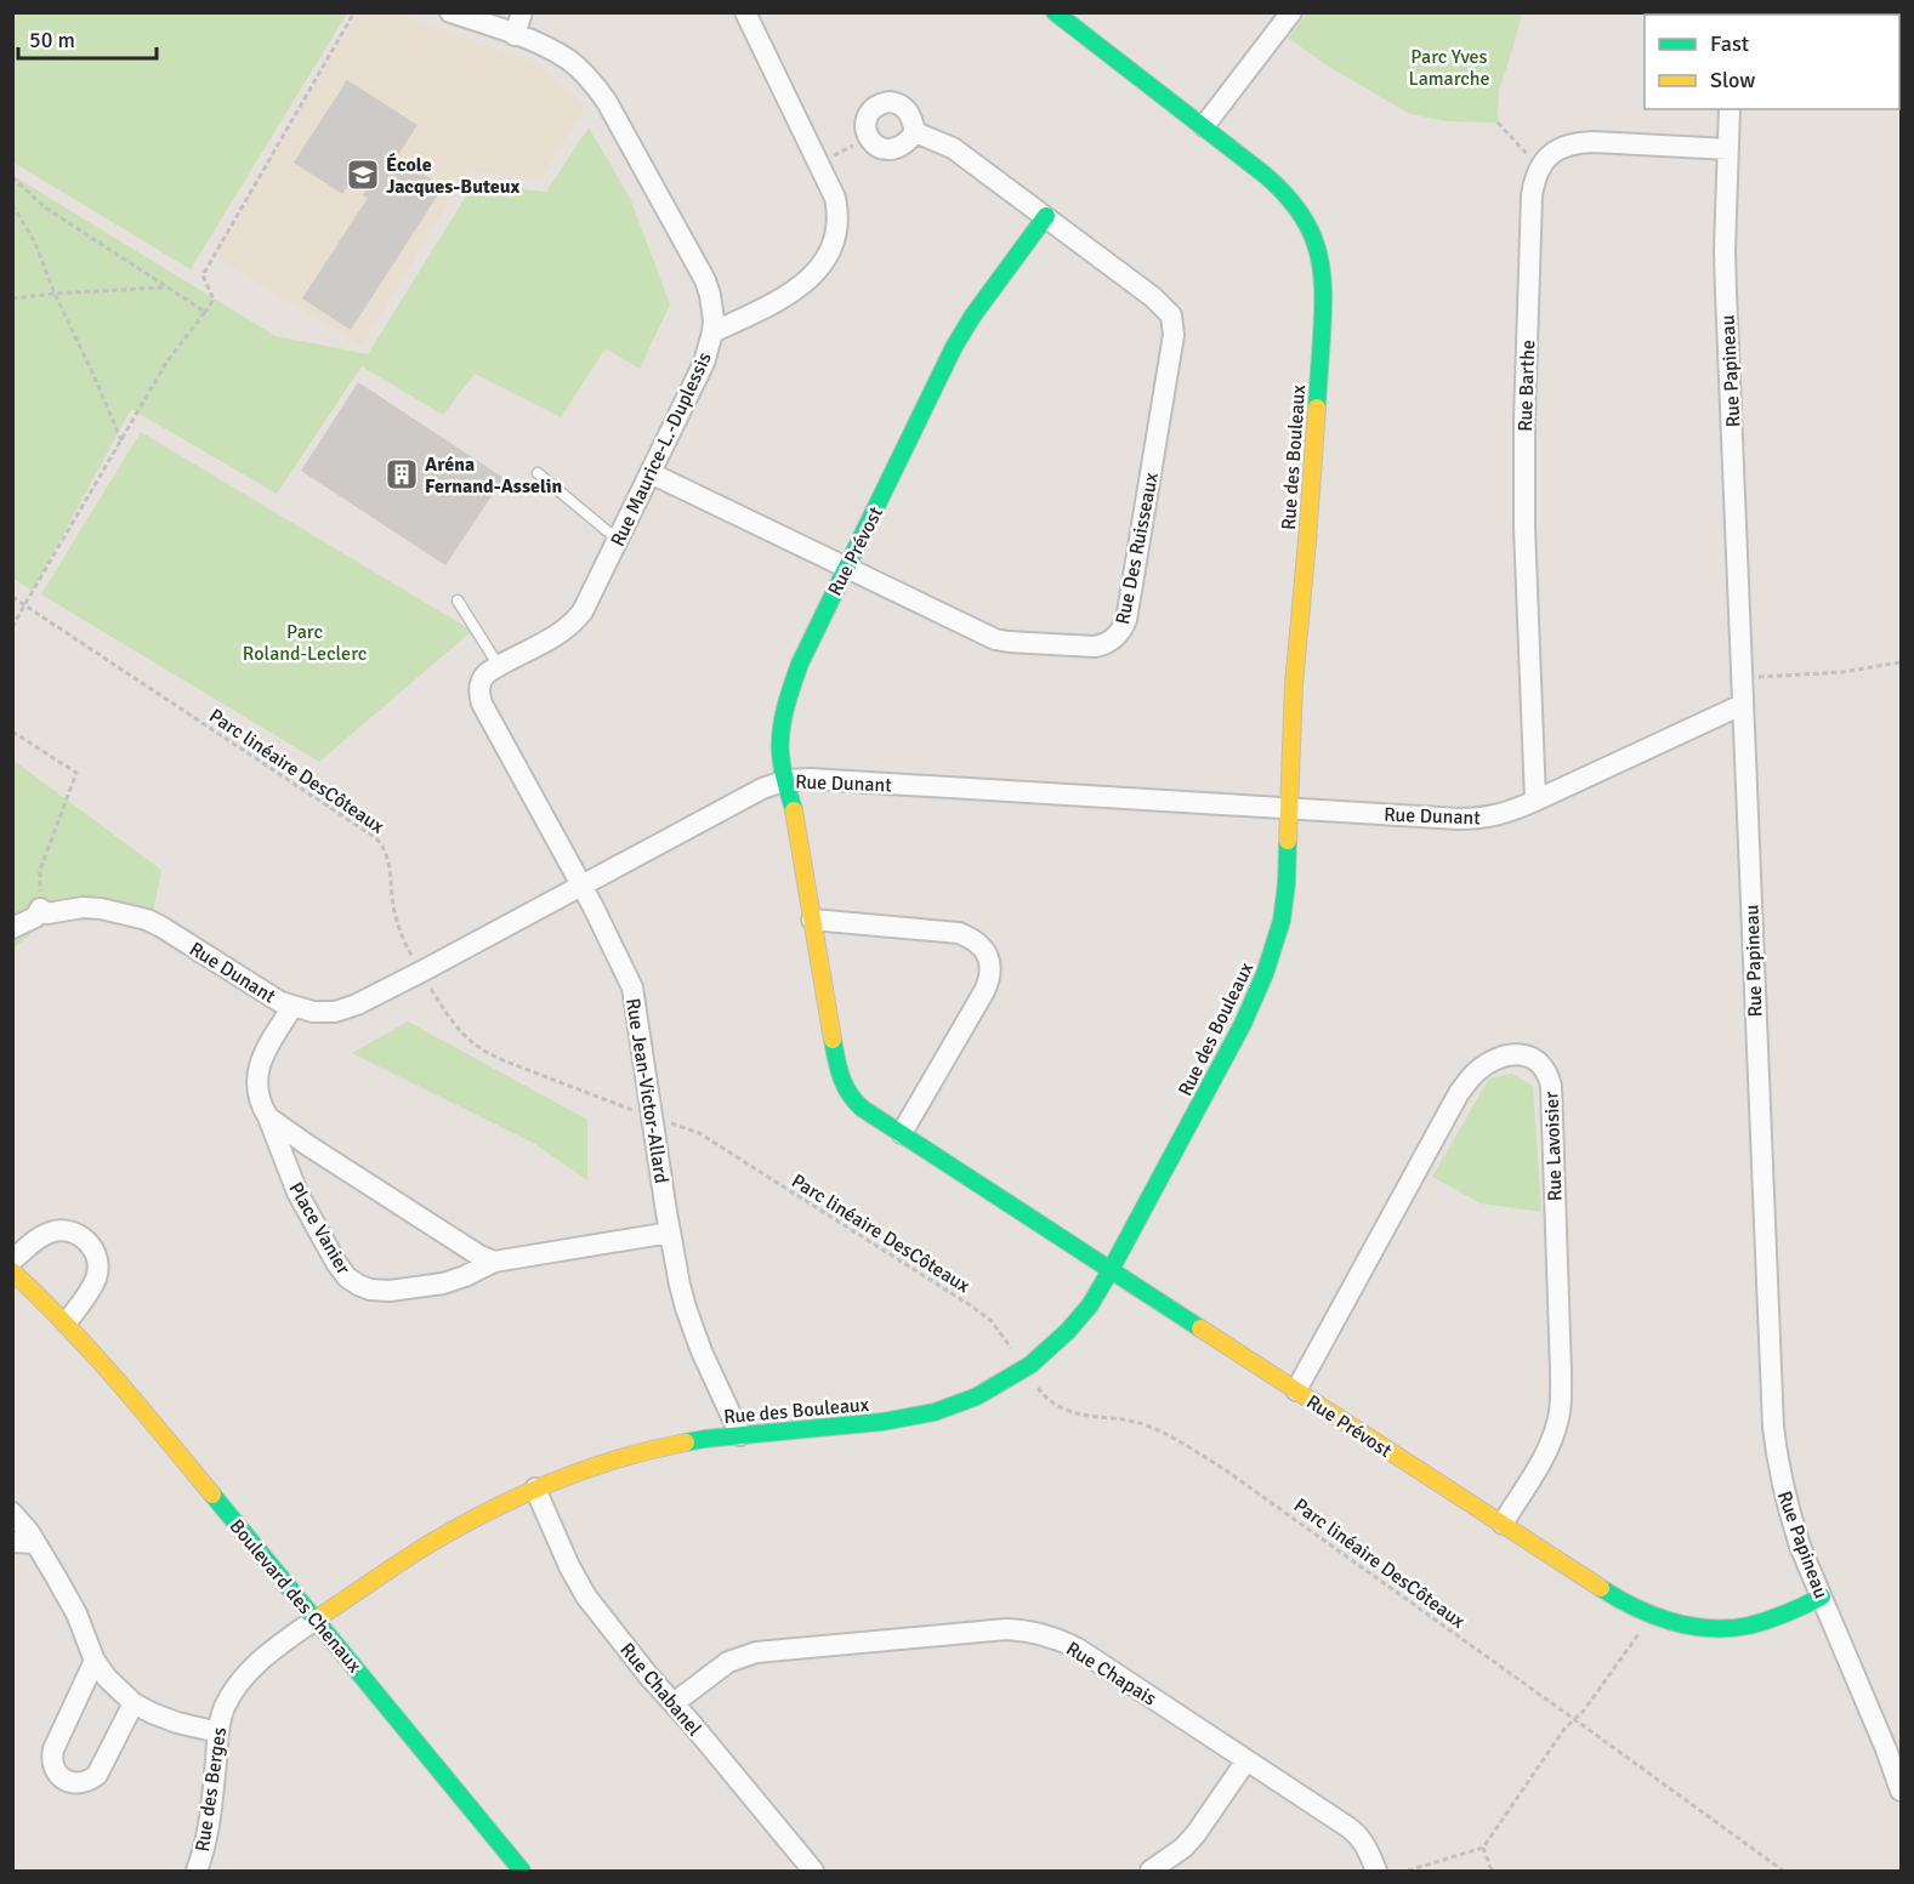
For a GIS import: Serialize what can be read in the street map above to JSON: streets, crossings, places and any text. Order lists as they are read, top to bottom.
{
  "streets": {
    "street": [
      "Rue Papineau",
      "Rue Barthe",
      "Rue Maurice-L.-Duplessis",
      "Rue des Bouleaux",
      "Rue Des Ruisseaux",
      "Rue Prévost",
      "Rue Dunant",
      "Rue Jean-Victor-Allard",
      "Rue Lavoisier",
      "Place Vanier",
      "Boulevard des Chenaux",
      "Rue Chapais",
      "Rue Chabanel",
      "Rue des Berges"
    ],
    "path": ["Parc linéaire DesCôteaux"]
  },
  "crossings": [
    ["Rue Papineau", "Rue Prévost"],
    ["Rue Papineau", "Rue Dunant"],
    ["Rue Barthe", "Rue Dunant"],
    ["Rue Maurice-L.-Duplessis", "Rue Des Ruisseaux"],
    ["Rue Maurice-L.-Duplessis", "Rue Jean-Victor-Allard"],
    ["Rue des Bouleaux", "Rue Prévost"],
    ["Rue des Bouleaux", "Parc linéaire DesCôteaux"],
    ["Rue des Bouleaux", "Rue Dunant"],
    ["Rue des Bouleaux", "Rue Jean-Victor-Allard"],
    ["Rue des Bouleaux", "Boulevard des Chenaux"],
    ["Rue des Bouleaux", "Rue Chabanel"],
    ["Rue des Bouleaux", "Rue des Berges"],
    ["Rue Des Ruisseaux", "Rue Prévost"],
    ["Rue Prévost", "Rue Dunant"],
    ["Rue Prévost", "Rue Lavoisier"],
    ["Parc linéaire DesCôteaux", "Rue Dunant"],
    ["Parc linéaire DesCôteaux", "Rue Jean-Victor-Allard"],
    ["Rue Dunant", "Rue Jean-Victor-Allard"],
    ["Rue Dunant", "Place Vanier"],
    ["Rue Jean-Victor-Allard", "Place Vanier"],
    ["Boulevard des Chenaux", "Rue des Berges"],
    ["Rue Chapais", "Rue Chabanel"]
  ],
  "parks": ["Parc Yves Lamarche", "Parc Roland-Leclerc"],
  "places": {
    "school or university": ["École Jacques-Buteux"],
    "building": ["Aréna Fernand-Asselin"]
  },
  "legend": ["Fast", "Slow"],
  "scale_bar": "50 m"
}
